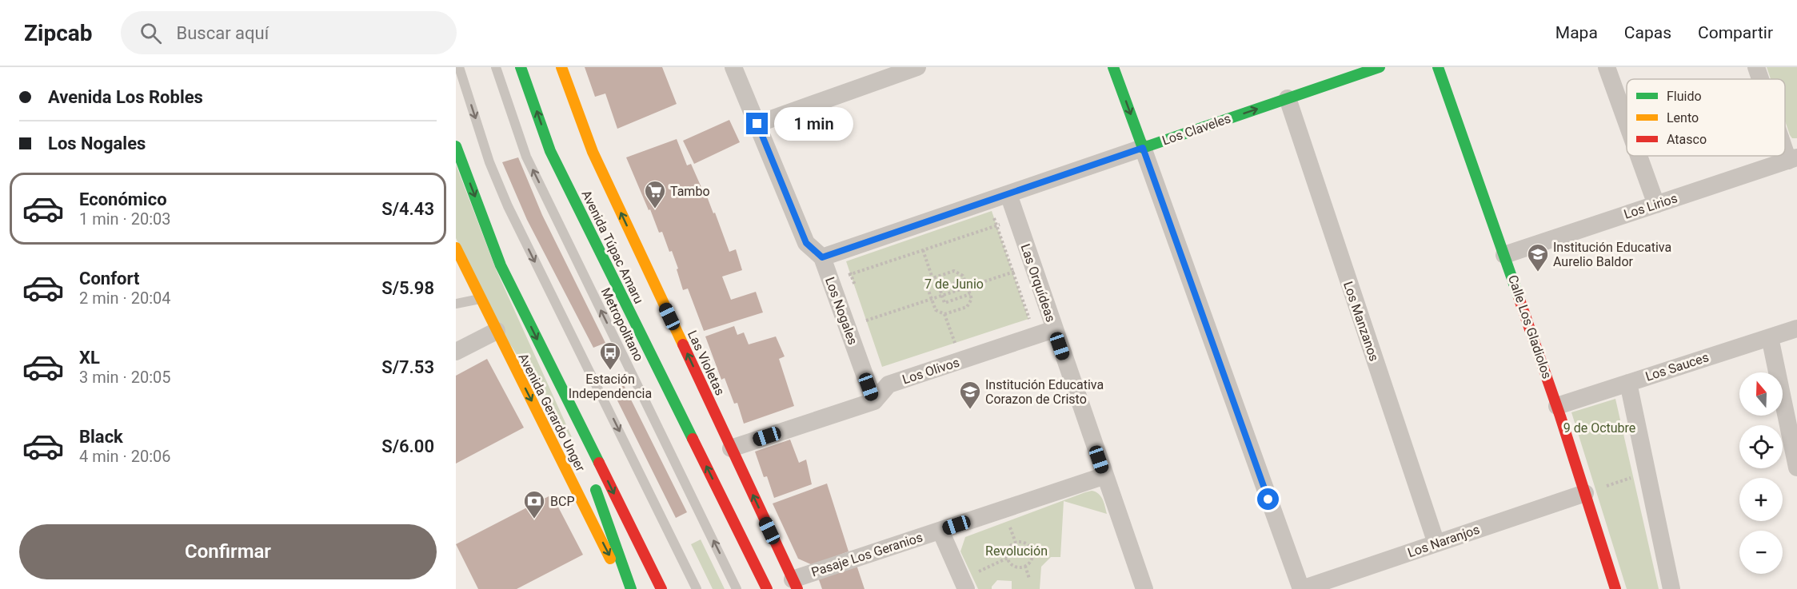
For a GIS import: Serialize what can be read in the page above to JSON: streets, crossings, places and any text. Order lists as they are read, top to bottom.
{
  "streets": {
    "street": [
      "Los Claveles",
      "Los Lirios",
      "Avenida Túpac Amaru",
      "Las Orquídeas",
      "Los Nogales",
      "Los Manzanos",
      "Calle Los Gladiolos",
      "Las Violetas",
      "Los Sauces",
      "Los Olivos",
      "Avenida Gerardo Unger",
      "Los Naranjos",
      "Pasaje Los Geranios"
    ],
    "lane": ["Metropolitano"]
  },
  "crossings": [
    ["Los Claveles", "Las Orquídeas"],
    ["Los Claveles", "Los Nogales"],
    ["Los Claveles", "Los Manzanos"],
    ["Los Lirios", "Calle Los Gladiolos"],
    ["Las Orquídeas", "Los Olivos"],
    ["Las Orquídeas", "Pasaje Los Geranios"],
    ["Los Nogales", "Los Olivos"],
    ["Los Manzanos", "Los Naranjos"],
    ["Calle Los Gladiolos", "Los Sauces"],
    ["Calle Los Gladiolos", "Los Naranjos"],
    ["Las Violetas", "Los Olivos"],
    ["Las Violetas", "Pasaje Los Geranios"]
  ],
  "one_way": ["Las Violetas"],
  "parks": ["7 de Junio", "9 de Octubre", "Revolución"],
  "places": {
    "supermarket": ["Tambo"],
    "school or university": ["Institución Educativa Aurelio Baldor", "Institución Educativa Corazon de Cristo"],
    "bus stop": ["Estación Independencia"],
    "bank": ["BCP"]
  },
  "legend": ["Fluido", "Lento", "Atasco"],
  "north": "top",
  "page": {
    "header": "Zipcab",
    "search": "Buscar aquí",
    "nav": ["Mapa", "Capas", "Compartir"],
    "banner": ["Avenida Los Robles", "Los Nogales"],
    "bubble": "1 min",
    "list": [
      {
        "name": "Económico",
        "note": "1 min · 20:03",
        "value": "S/4.43"
      },
      {
        "name": "Confort",
        "note": "2 min · 20:04",
        "value": "S/5.98"
      },
      {
        "name": "XL",
        "note": "3 min · 20:05",
        "value": "S/7.53"
      },
      {
        "name": "Black",
        "note": "4 min · 20:06",
        "value": "S/6.00"
      }
    ],
    "map_buttons": ["+", "−"],
    "buttons": "Confirmar"
  }
}
